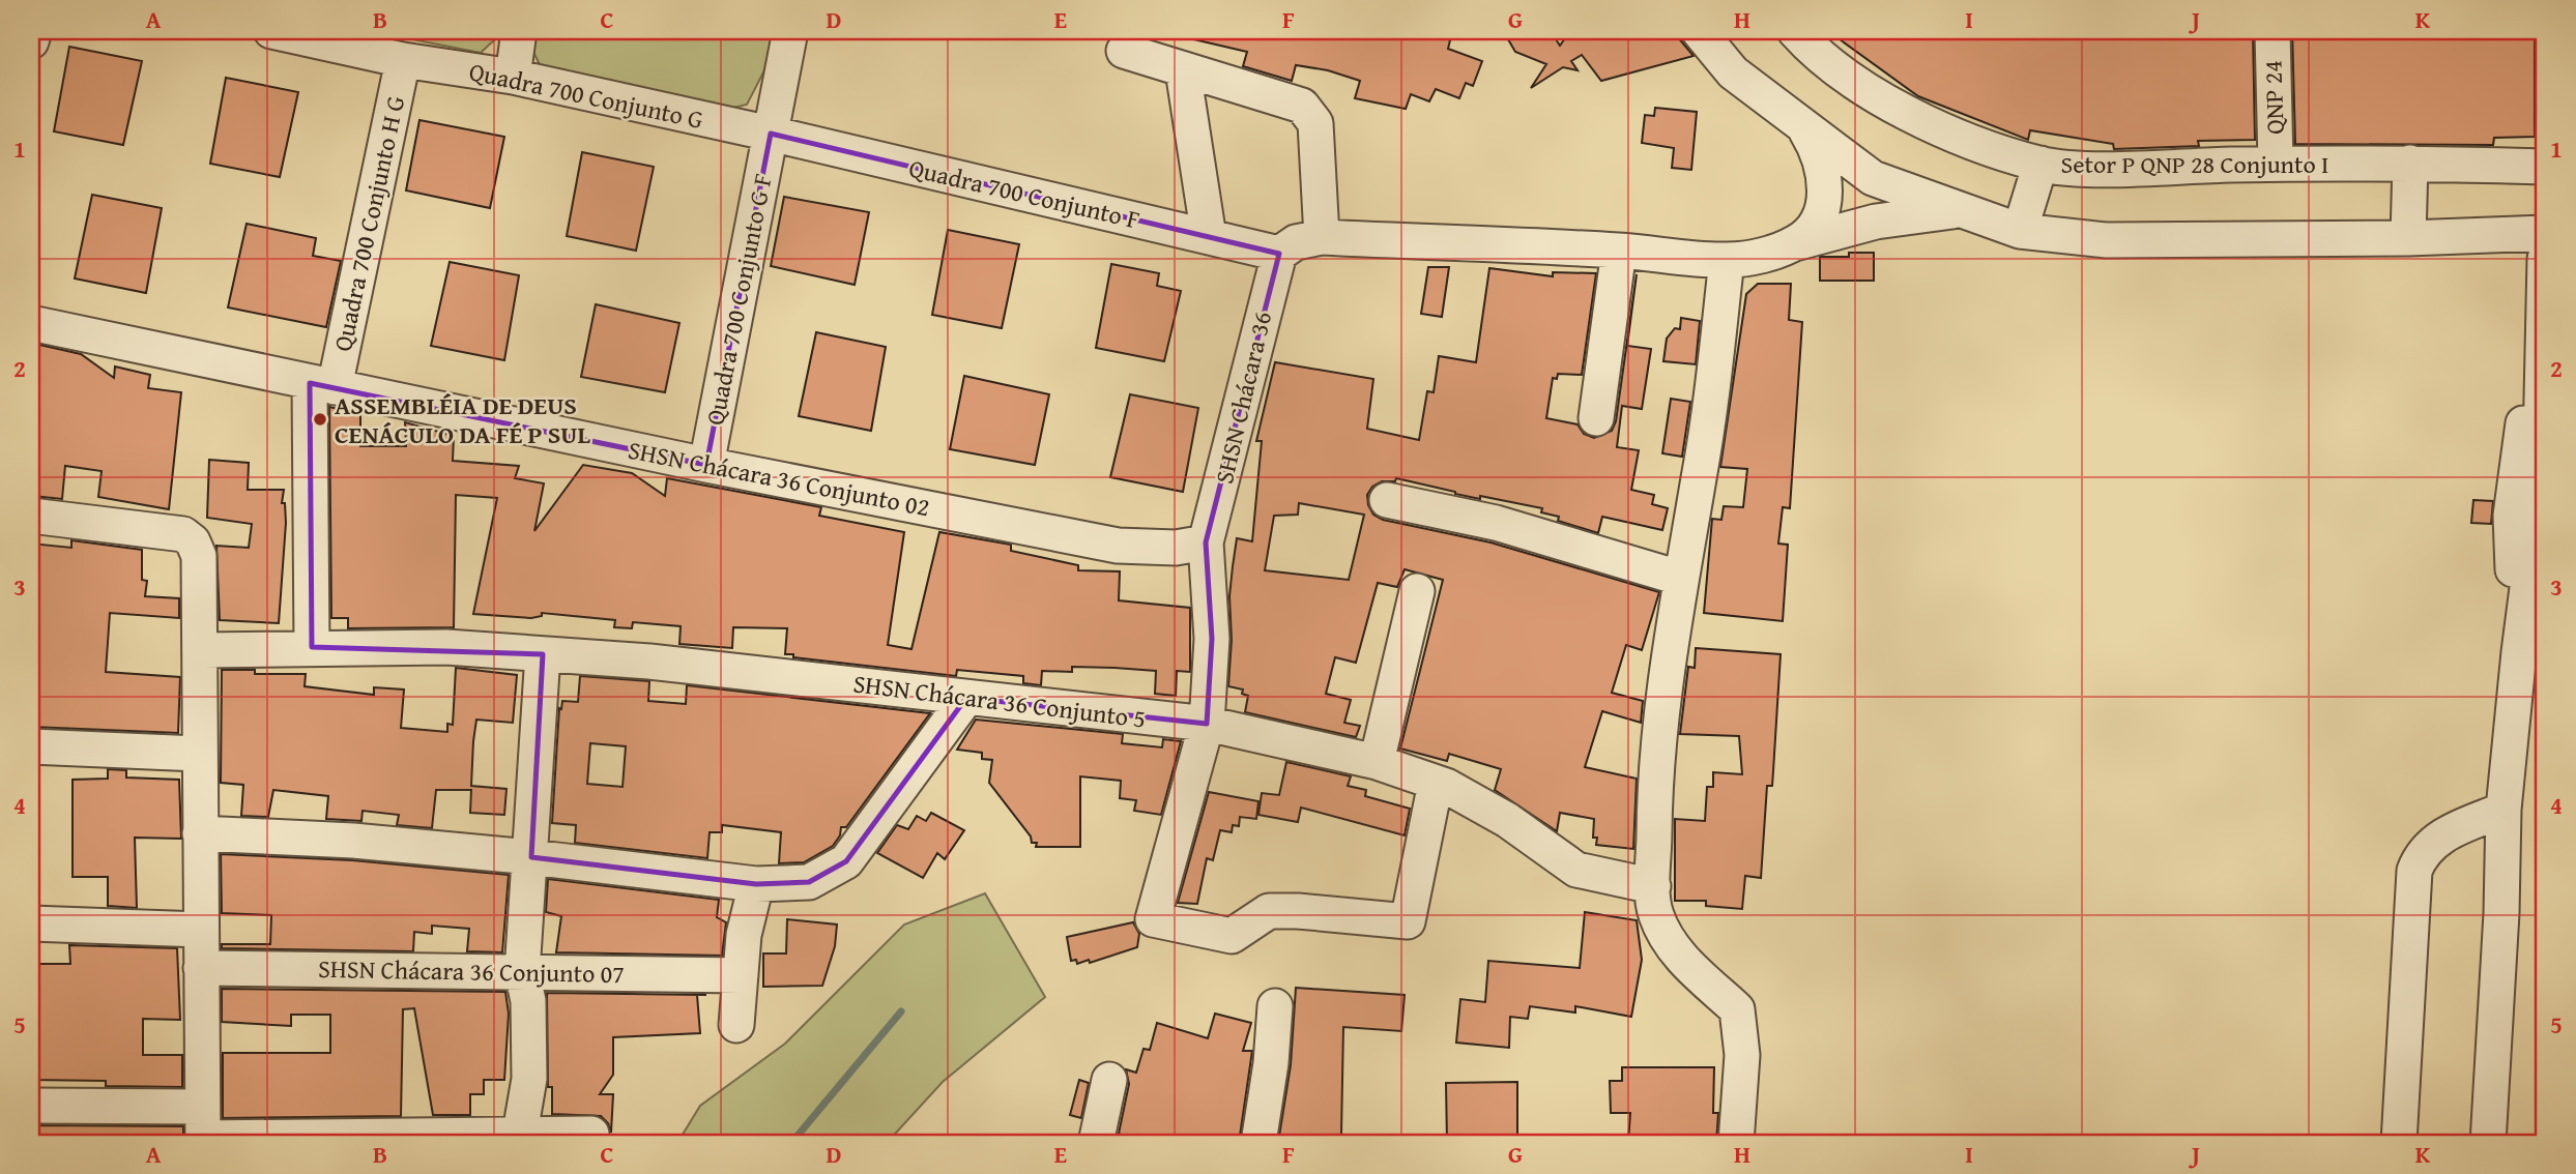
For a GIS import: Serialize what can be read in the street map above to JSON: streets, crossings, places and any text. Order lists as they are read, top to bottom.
{
  "streets": {
    "street": [
      "Quadra 700 Conjunto G",
      "QNP 24",
      "Setor P QNP 28 Conjunto I",
      "Quadra 700 Conjunto F",
      "Quadra 700 Conjunto H G",
      "Quadra 700 Conjunto G F",
      "SHSN Chácara 36",
      "SHSN Chácara 36 Conjunto 02",
      "SHSN Chácara 36 Conjunto 5",
      "SHSN Chácara 36 Conjunto 07"
    ]
  },
  "crossings": [
    ["Quadra 700 Conjunto G", "Quadra 700 Conjunto F"],
    ["Quadra 700 Conjunto G", "Quadra 700 Conjunto H G"],
    ["Quadra 700 Conjunto G", "Quadra 700 Conjunto G F"],
    ["QNP 24", "Setor P QNP 28 Conjunto I"],
    ["Quadra 700 Conjunto F", "Quadra 700 Conjunto G F"],
    ["Quadra 700 Conjunto F", "SHSN Chácara 36"],
    ["Quadra 700 Conjunto H G", "SHSN Chácara 36 Conjunto 02"],
    ["Quadra 700 Conjunto H G", "SHSN Chácara 36 Conjunto 5"],
    ["Quadra 700 Conjunto G F", "SHSN Chácara 36 Conjunto 02"],
    ["SHSN Chácara 36", "SHSN Chácara 36 Conjunto 02"],
    ["SHSN Chácara 36", "SHSN Chácara 36 Conjunto 5"]
  ],
  "places": ["ASSEMBLÉIA DE DEUS CENÁCULO DA FÉ P SUL"],
  "grid": {
    "columns": [
      "A",
      "B",
      "C",
      "D",
      "E",
      "F",
      "G",
      "H",
      "I",
      "J",
      "K"
    ],
    "rows": [
      "1",
      "2",
      "3",
      "4",
      "5"
    ]
  }
}
